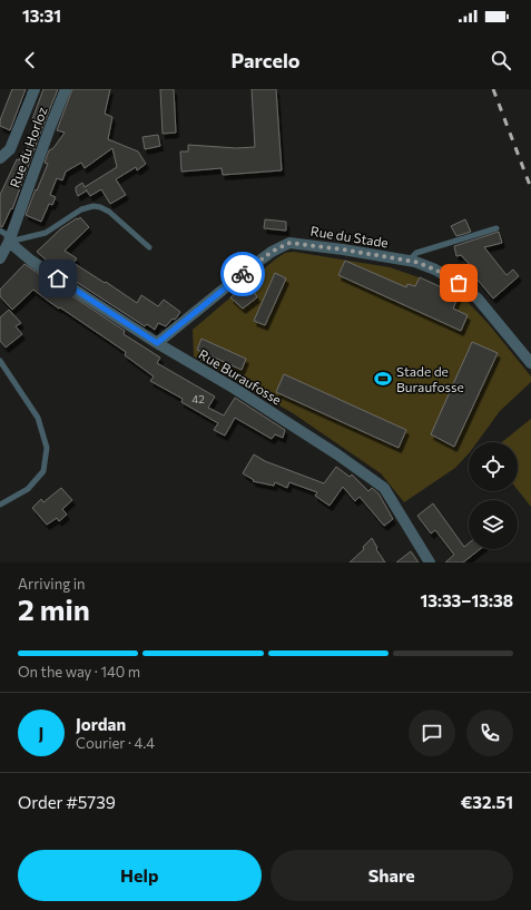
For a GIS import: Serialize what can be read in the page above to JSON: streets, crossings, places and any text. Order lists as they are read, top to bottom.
{
  "streets": {
    "street": ["Rue du Horloz", "Rue du Stade", "Rue Buraufosse"]
  },
  "crossings": [
    ["Rue du Horloz", "Rue Buraufosse"],
    ["Rue du Stade", "Rue Buraufosse"]
  ],
  "places": {
    "sports": ["Stade de Buraufosse"]
  },
  "house_numbers": ["42"],
  "page": {
    "status": "13:31",
    "header": "Parcelo",
    "heading": ["2 min", "Arriving in", "13:33–13:38"],
    "panel": [
      "Jordan",
      "Courier · 4.4",
      "Order #5739",
      "€32.51"
    ],
    "bar": "On the way · 140 m",
    "round": "J",
    "buttons": ["Help", "Share"]
  }
}
